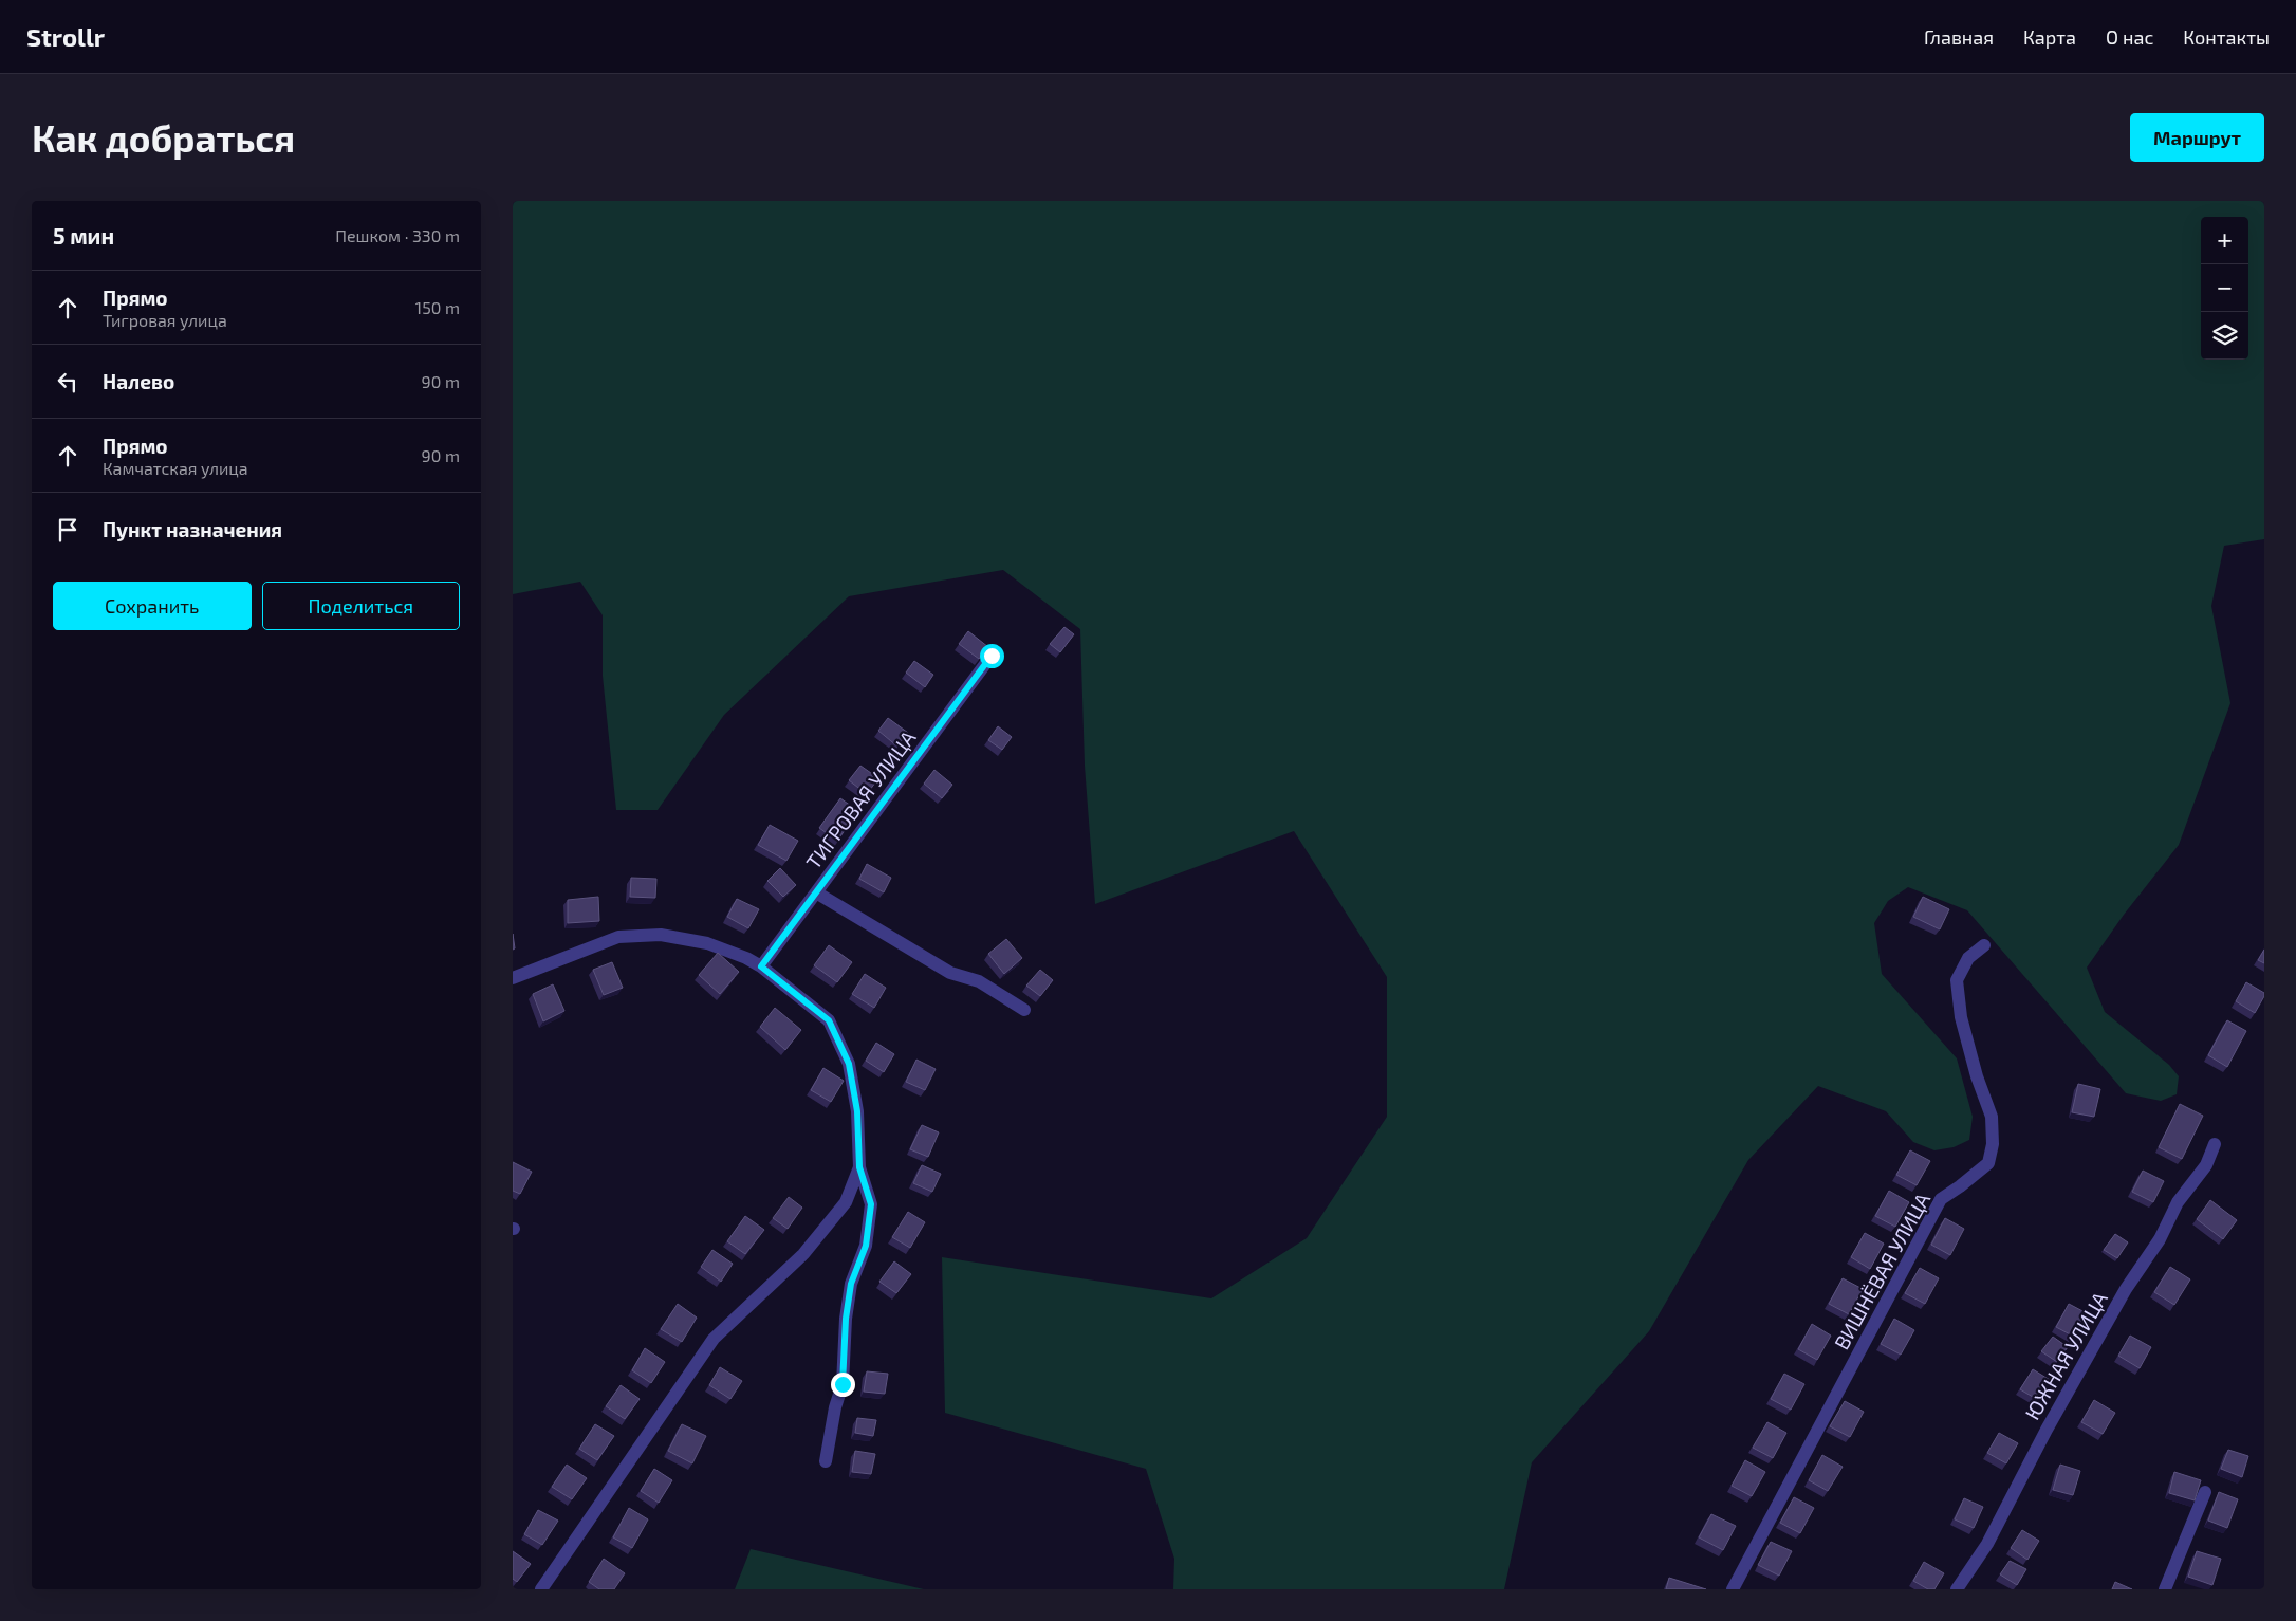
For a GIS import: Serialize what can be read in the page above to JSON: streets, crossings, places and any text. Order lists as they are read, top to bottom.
{
  "streets": {
    "street": ["ТИГРОВАЯ УЛИЦА", "ВИШНЁВАЯ УЛИЦА", "ЮЖНАЯ УЛИЦА"]
  },
  "page": {
    "header": "Strollr",
    "nav": [
      "Главная",
      "Карта",
      "О нас",
      "Контакты"
    ],
    "buttons": [
      "Маршрут",
      ["Сохранить", "Поделиться"]
    ],
    "title": "Как добраться",
    "heading": ["5 мин", "Пешком · 330 m"],
    "map_buttons": ["+", "−"],
    "list": [
      ["Прямо", "Тигровая улица", "150 m"],
      ["Налево", "90 m"],
      ["Прямо", "Камчатская улица", "90 m"],
      "Пункт назначения"
    ]
  }
}
